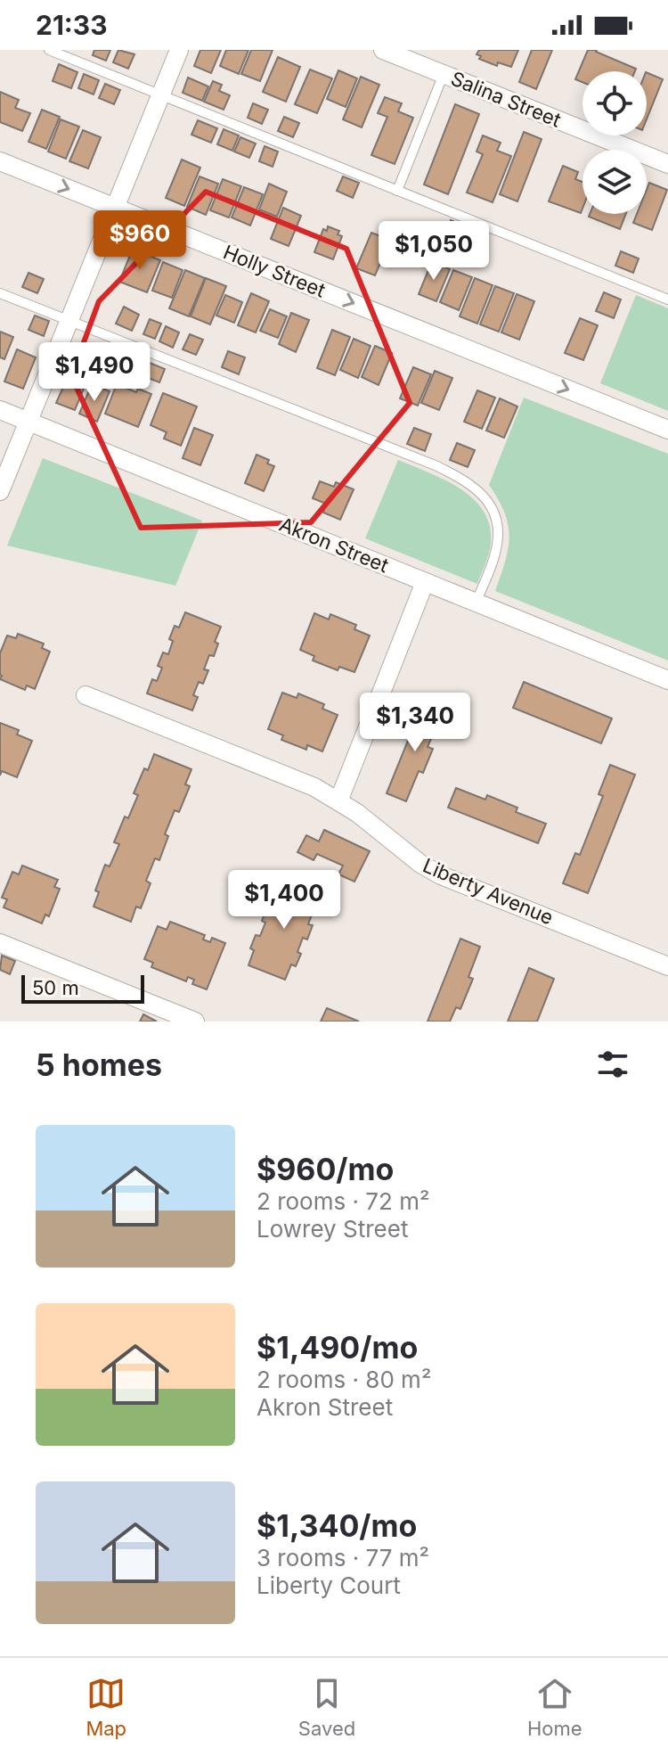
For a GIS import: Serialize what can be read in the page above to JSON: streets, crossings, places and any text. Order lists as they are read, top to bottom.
{
  "streets": {
    "street": [
      "Salina Street",
      "Holly Street",
      "Akron Street",
      "Liberty Avenue"
    ]
  },
  "one_way": ["Holly Street"],
  "scale_bar": "50 m",
  "page": {
    "status": "21:33",
    "price": [
      "$960",
      "$1,050",
      "$1,490",
      "$1,340",
      "$1,400"
    ],
    "scale": "50 m",
    "heading": "5 homes",
    "list": [
      {
        "name": "$960/mo",
        "note": "2 rooms · 72 m² · Lowrey Street"
      },
      {
        "name": "$1,490/mo",
        "note": "2 rooms · 80 m² · Akron Street"
      },
      {
        "name": "$1,340/mo",
        "note": "3 rooms · 77 m² · Liberty Court"
      }
    ],
    "tabs": ["Map", "Saved", "Home"]
  }
}
